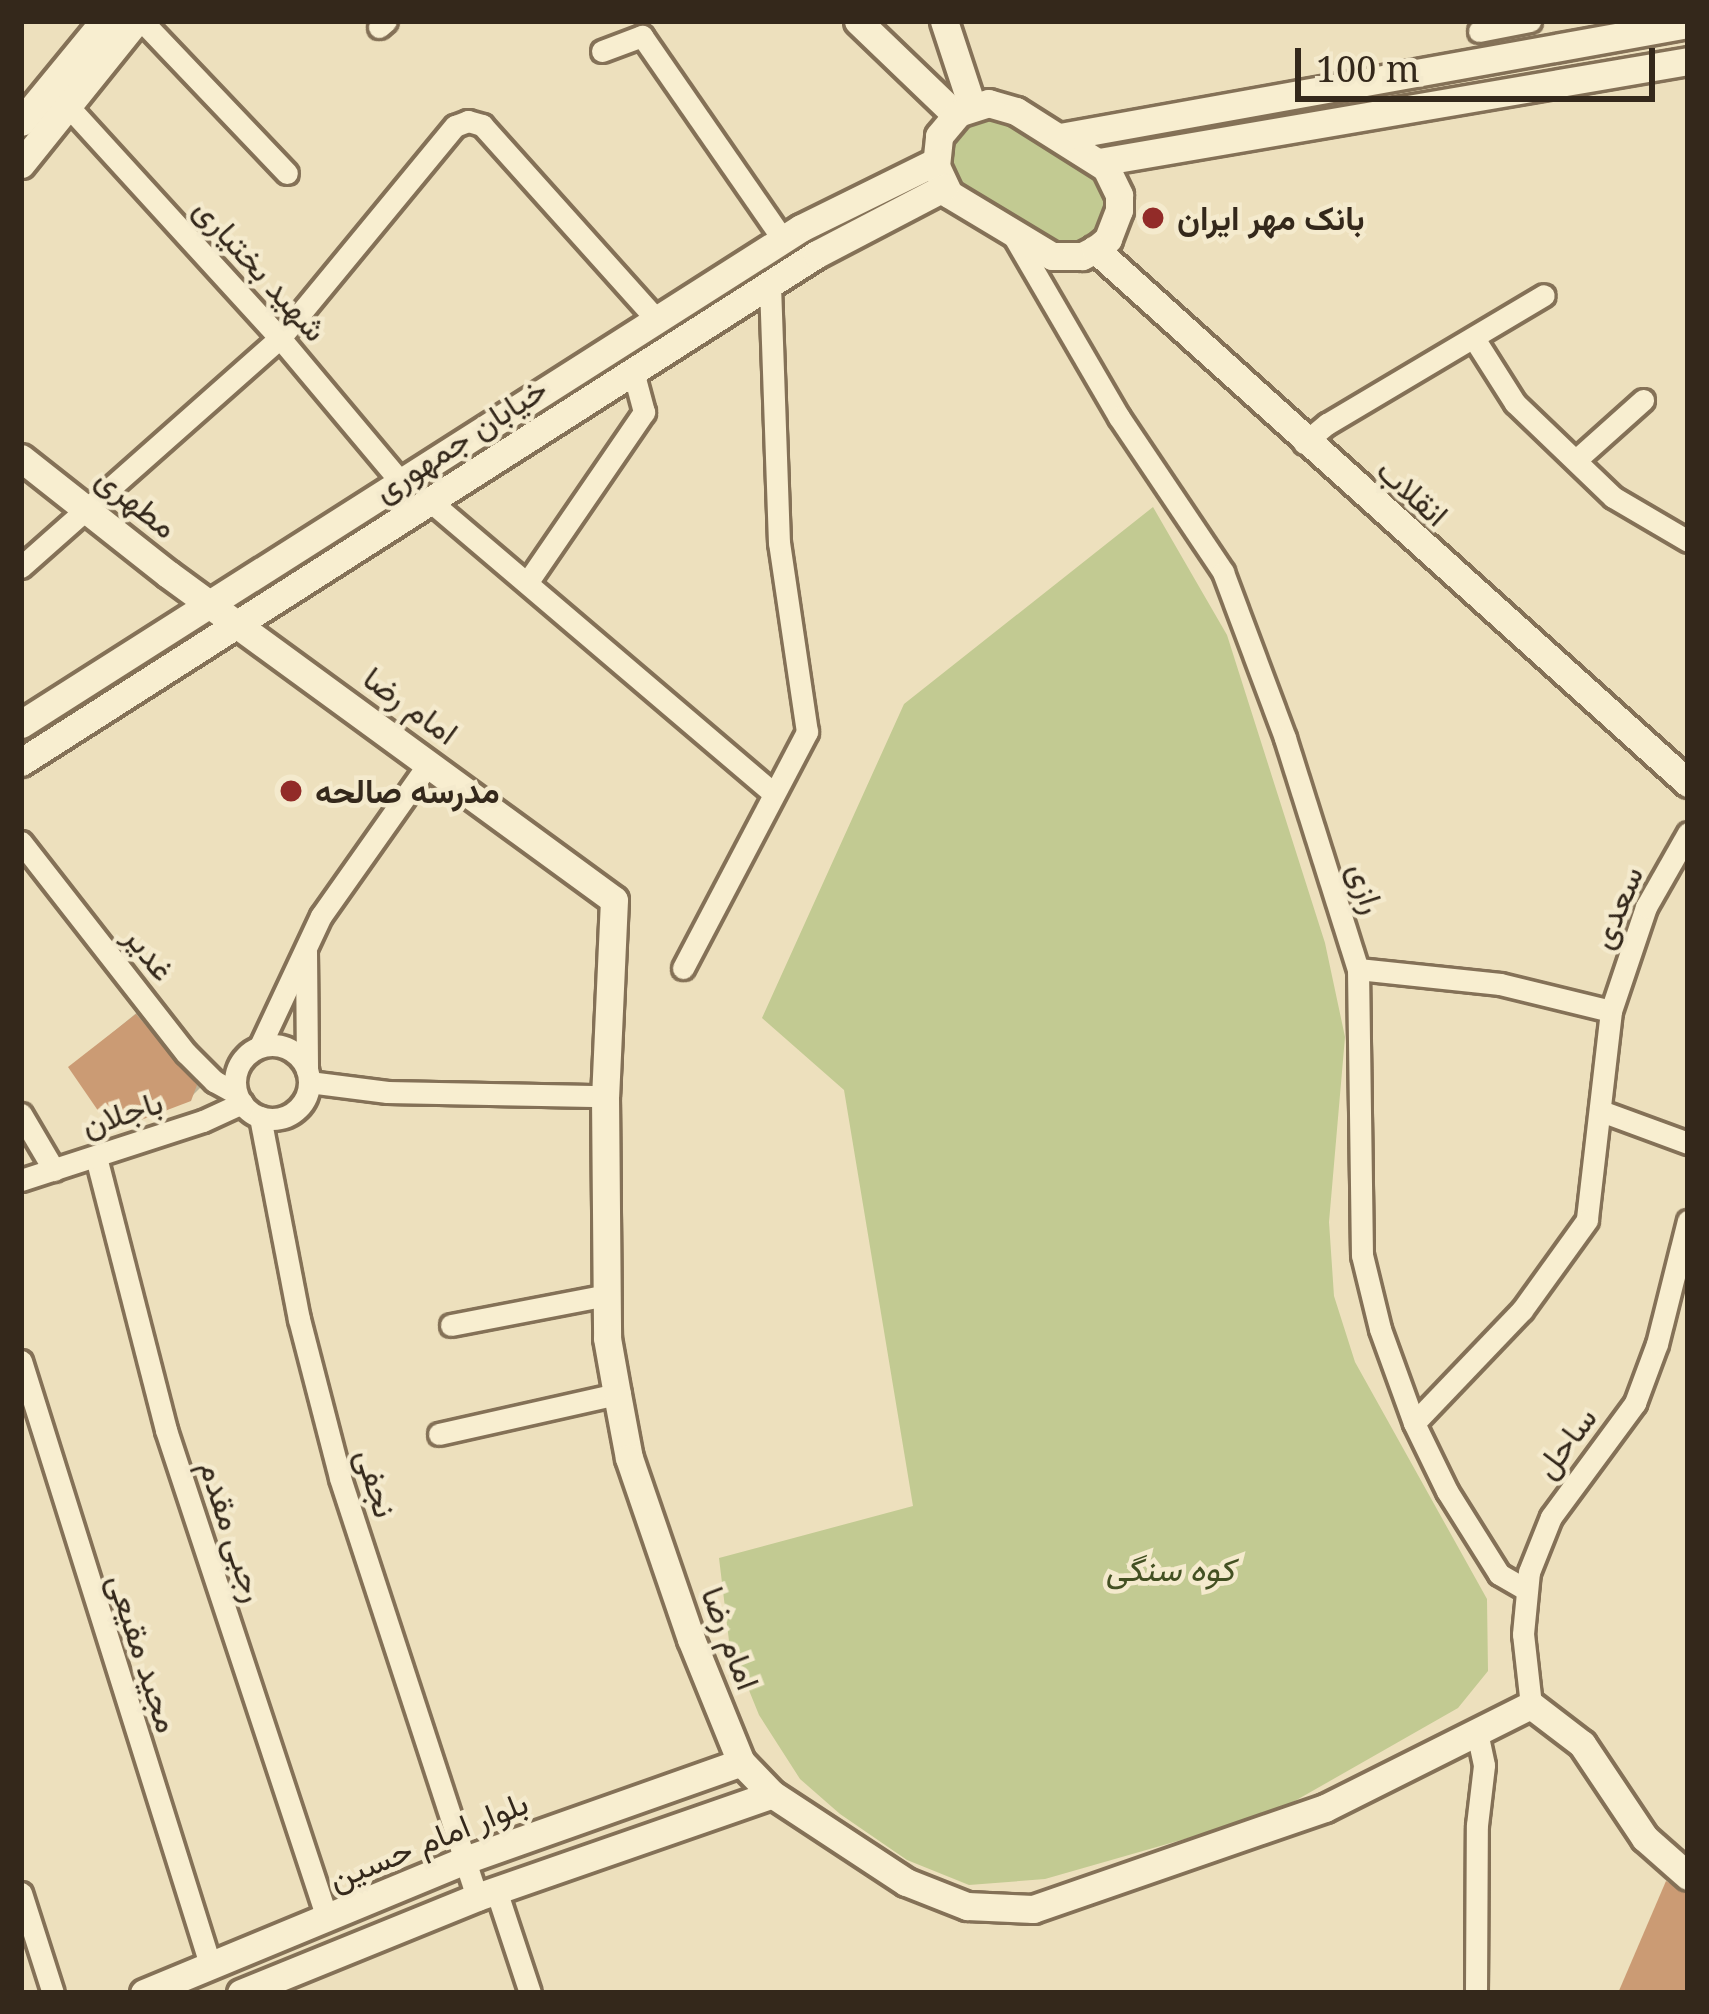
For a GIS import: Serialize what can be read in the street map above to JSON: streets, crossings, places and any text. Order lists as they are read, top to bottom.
{
  "streets": {
    "main road": [
      "خیابان جمهوری",
      "انقلاب",
      "مطهری",
      "امام رضا",
      "بلوار امام حسین"
    ],
    "street": [
      "شهید بختیاری",
      "رازی",
      "سعدی",
      "غدیر",
      "باجلان",
      "ساحل",
      "نجفی",
      "رجبی مقدم",
      "مجید مقیعی"
    ]
  },
  "crossings": [
    ["شهید بختیاری", "خیابان جمهوری"],
    ["خیابان جمهوری", "مطهری"],
    ["خیابان جمهوری", "امام رضا"],
    ["مطهری", "امام رضا"],
    ["امام رضا", "ساحل"],
    ["امام رضا", "بلوار امام حسین"],
    ["رازی", "سعدی"],
    ["رازی", "ساحل"],
    ["غدیر", "باجلان"],
    ["غدیر", "نجفی"],
    ["باجلان", "نجفی"],
    ["باجلان", "رجبی مقدم"],
    ["نجفی", "بلوار امام حسین"],
    ["رجبی مقدم", "بلوار امام حسین"],
    ["مجید مقیعی", "بلوار امام حسین"]
  ],
  "parks": ["کوه سنگی"],
  "places": ["بانک مهر ایران", "مدرسه صالحه"],
  "scale_bar": "100 m"
}
